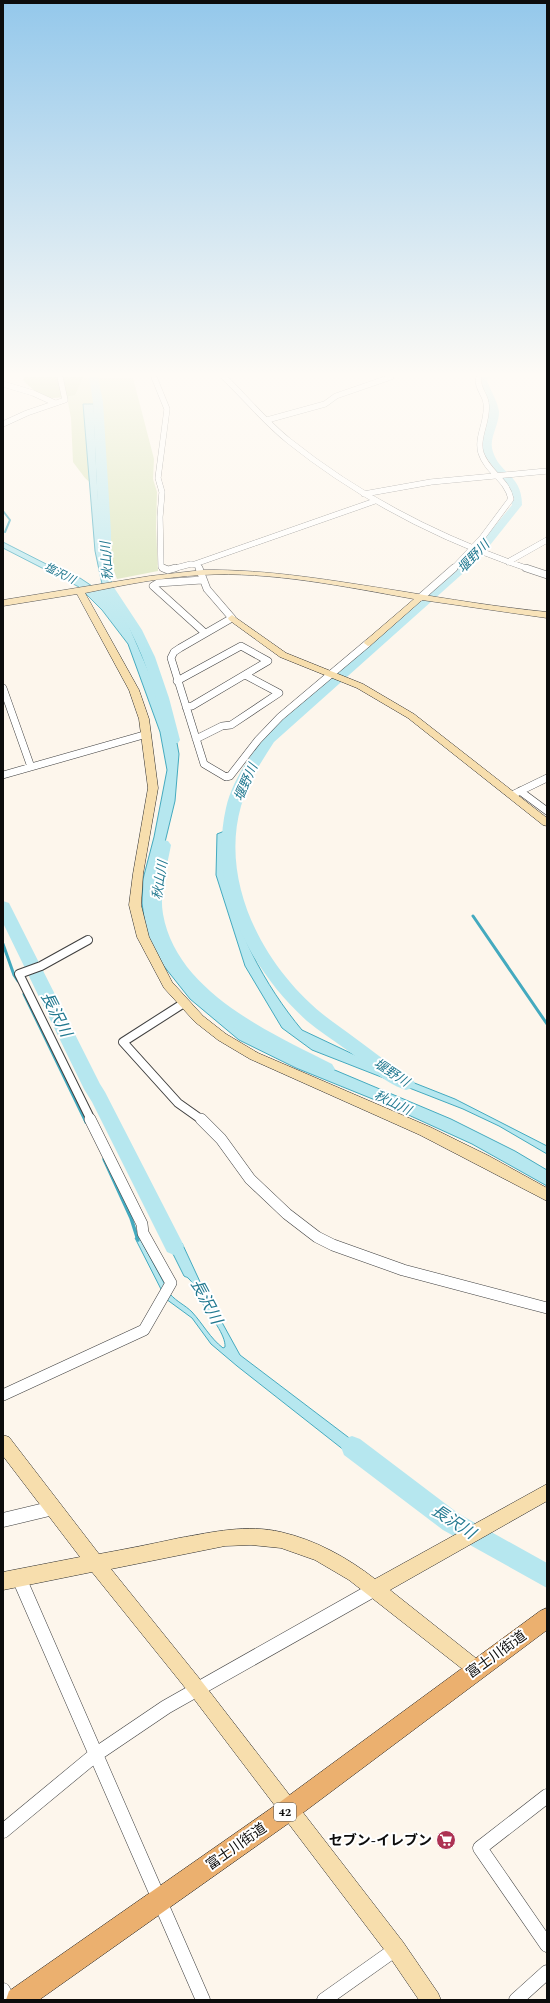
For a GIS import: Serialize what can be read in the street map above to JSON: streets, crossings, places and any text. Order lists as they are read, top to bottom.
{
  "streets": {
    "main road": ["富士川街道", "42"]
  },
  "water": [
    "堰野川",
    "秋山川",
    "塩沢川",
    "長沢川"
  ],
  "places": {
    "supermarket": ["セブン-イレブン"]
  }
}
